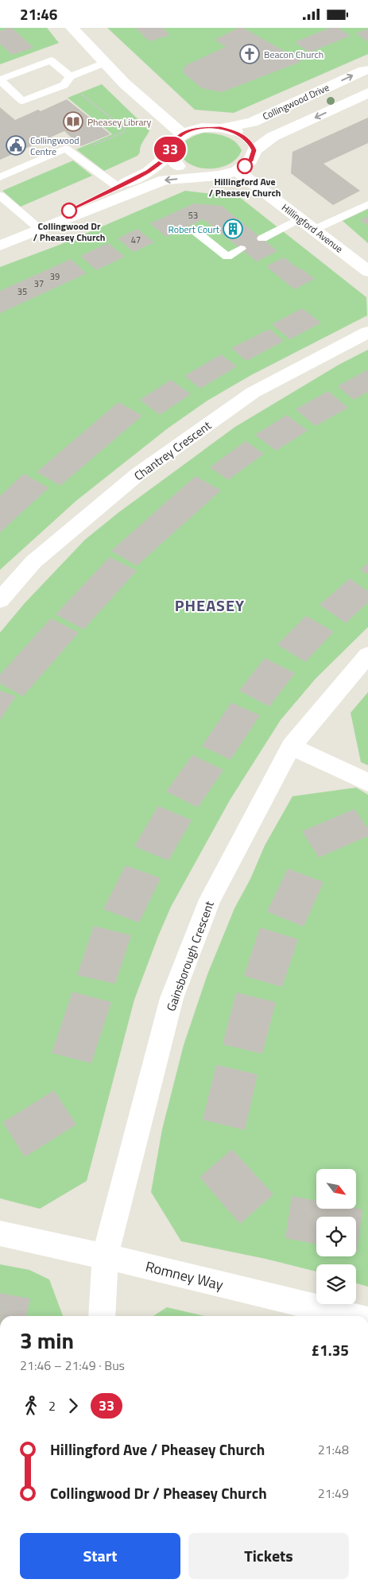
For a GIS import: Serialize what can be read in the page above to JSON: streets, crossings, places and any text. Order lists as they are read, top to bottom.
{
  "streets": {
    "street": [
      "Collingwood Drive",
      "Hillingford Avenue",
      "Chantrey Crescent",
      "Gainsborough Crescent",
      "Romney Way"
    ]
  },
  "crossings": [
    ["Collingwood Drive", "Hillingford Avenue"],
    ["Gainsborough Crescent", "Romney Way"]
  ],
  "districts": ["PHEASEY"],
  "places": {
    "church": ["Beacon Church"],
    "library": ["Pheasey Library"],
    "public building": ["Collingwood Centre"],
    "other": ["Hillingford Ave / Pheasey Church", "Collingwood Dr / Pheasey Church"],
    "building": ["Robert Court"]
  },
  "lines": ["bus line 33"],
  "house_numbers": [
    "53",
    "47",
    "39",
    "37",
    "35"
  ],
  "north": "bottom right",
  "page": {
    "status": "21:46",
    "on_map": "33",
    "heading": ["3 min", "21:46 – 21:49 · Bus", "£1.35"],
    "legs": ["2", "33"],
    "list": [
      {
        "name": "Hillingford Ave / Pheasey Church",
        "value": "21:48"
      },
      {
        "name": "Collingwood Dr / Pheasey Church",
        "value": "21:49"
      }
    ],
    "buttons": ["Start", "Tickets"]
  }
}
